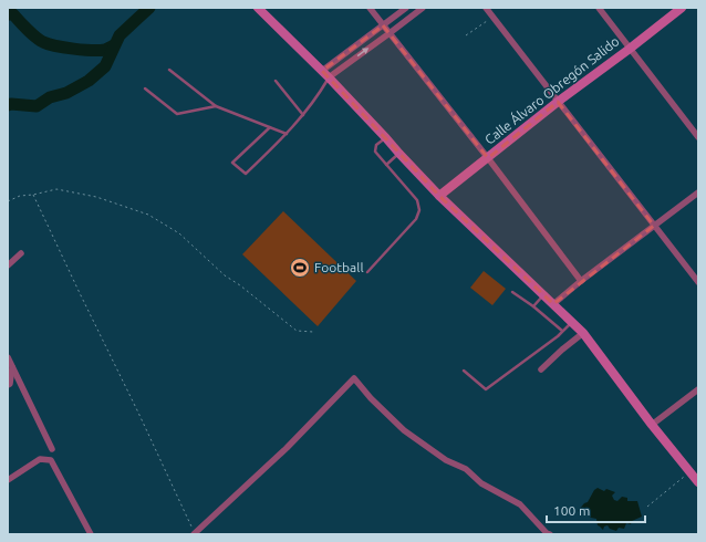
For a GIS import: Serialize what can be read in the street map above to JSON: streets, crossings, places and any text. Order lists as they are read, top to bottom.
{
  "streets": {
    "street": ["Calle Álvaro Obregón Salido"]
  },
  "places": {
    "sports": ["Football"]
  },
  "scale_bar": "100 m"
}
